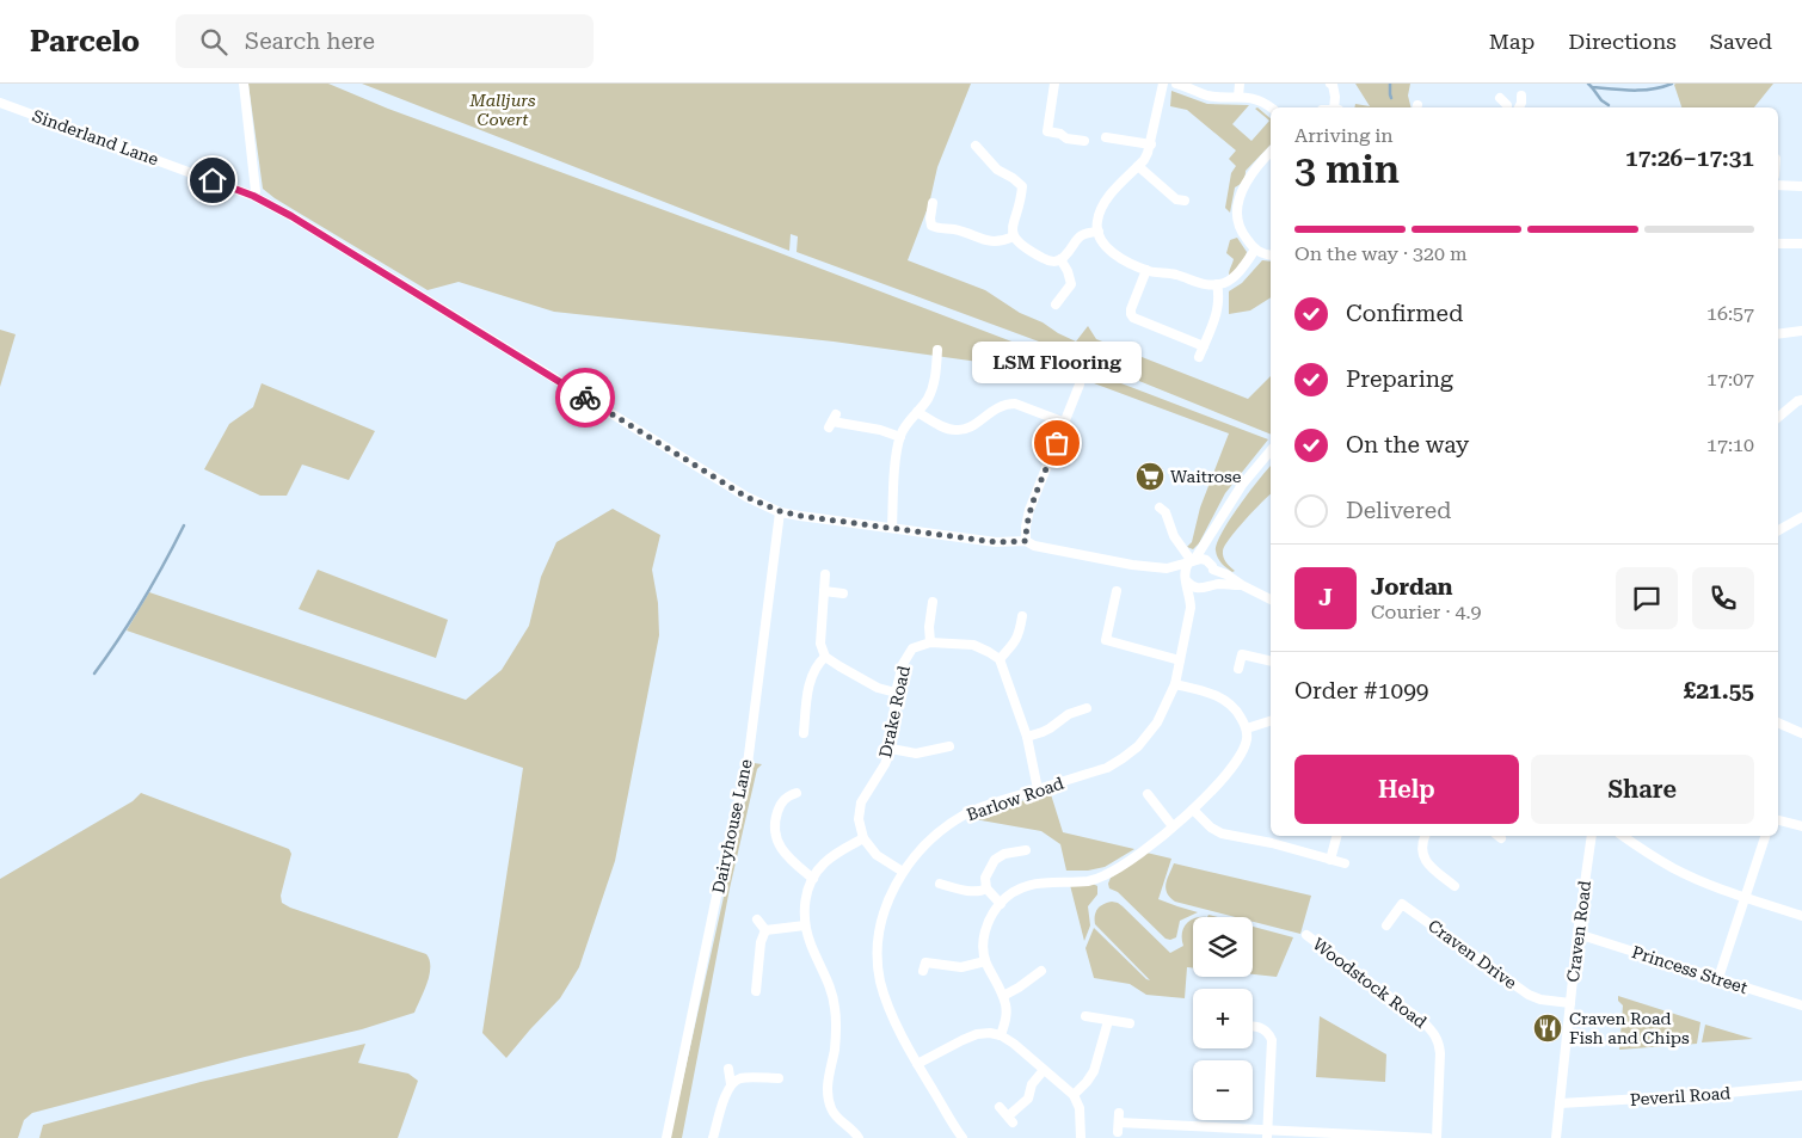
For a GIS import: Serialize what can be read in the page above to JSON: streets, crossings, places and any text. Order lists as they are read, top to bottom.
{
  "streets": {
    "street": [
      "Sinderland Lane",
      "Drake Road",
      "Barlow Road",
      "Dairyhouse Lane",
      "Craven Road",
      "Craven Drive",
      "Princess Street",
      "Woodstock Road",
      "Peveril Road"
    ]
  },
  "crossings": [
    ["Sinderland Lane", "Dairyhouse Lane"],
    ["Craven Road", "Craven Drive"],
    ["Craven Road", "Princess Street"],
    ["Craven Road", "Peveril Road"]
  ],
  "parks": ["Malljurs Covert"],
  "places": {
    "other": ["LSM Flooring"],
    "supermarket": ["Waitrose"],
    "restaurant": ["Craven Road Fish and Chips"]
  },
  "page": {
    "header": "Parcelo",
    "search": "Search here",
    "nav": ["Map", "Directions", "Saved"],
    "heading": ["3 min", "Arriving in", "17:26–17:31"],
    "panel": [
      "Jordan",
      "Courier · 4.9",
      "Order #1099",
      "£21.55"
    ],
    "bar": "On the way · 320 m",
    "list": [
      ["Confirmed", "16:57"],
      ["Preparing", "17:07"],
      ["On the way", "17:10"],
      "Delivered"
    ],
    "bubble": "LSM Flooring",
    "round": "J",
    "buttons": ["Help", "Share"],
    "map_buttons": ["+", "−"]
  }
}
